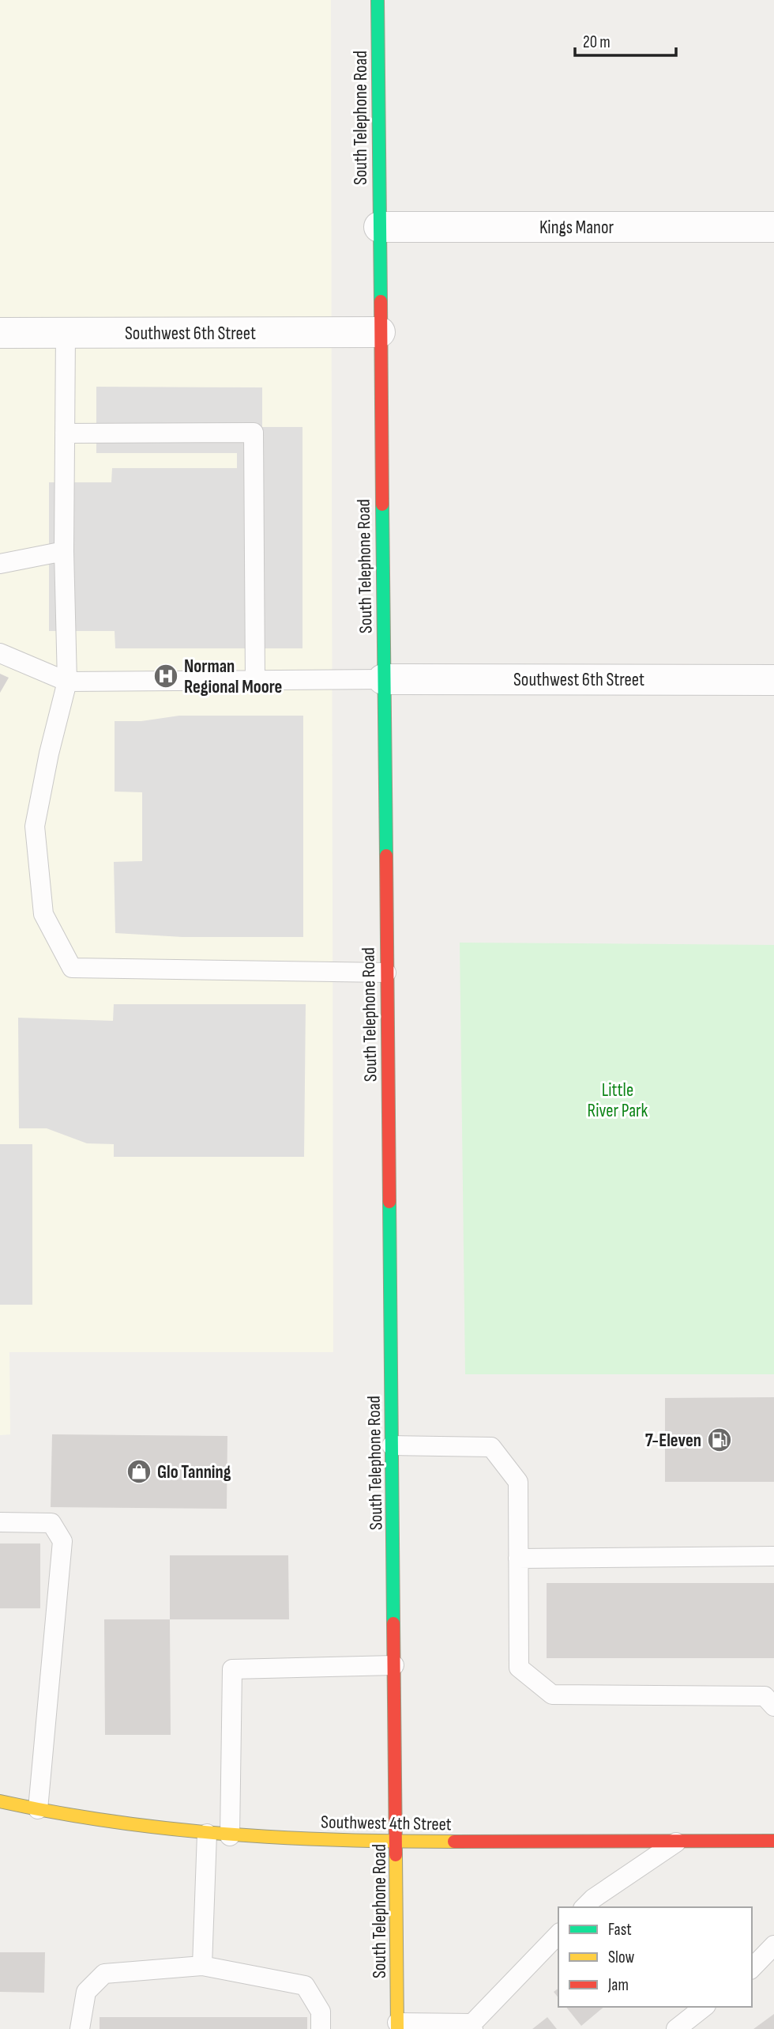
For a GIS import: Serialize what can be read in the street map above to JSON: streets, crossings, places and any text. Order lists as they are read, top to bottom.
{
  "streets": {
    "main road": ["South Telephone Road", "Southwest 4th Street"],
    "street": ["Kings Manor", "Southwest 6th Street"]
  },
  "crossings": [
    ["South Telephone Road", "Kings Manor"],
    ["South Telephone Road", "Southwest 6th Street"],
    ["South Telephone Road", "Southwest 4th Street"]
  ],
  "parks": ["Little River Park"],
  "places": {
    "hospital": ["Norman Regional Moore"],
    "fuel station": ["7-Eleven"],
    "shop": ["Glo Tanning"]
  },
  "legend": ["Fast", "Slow", "Jam"],
  "scale_bar": "20 m"
}
